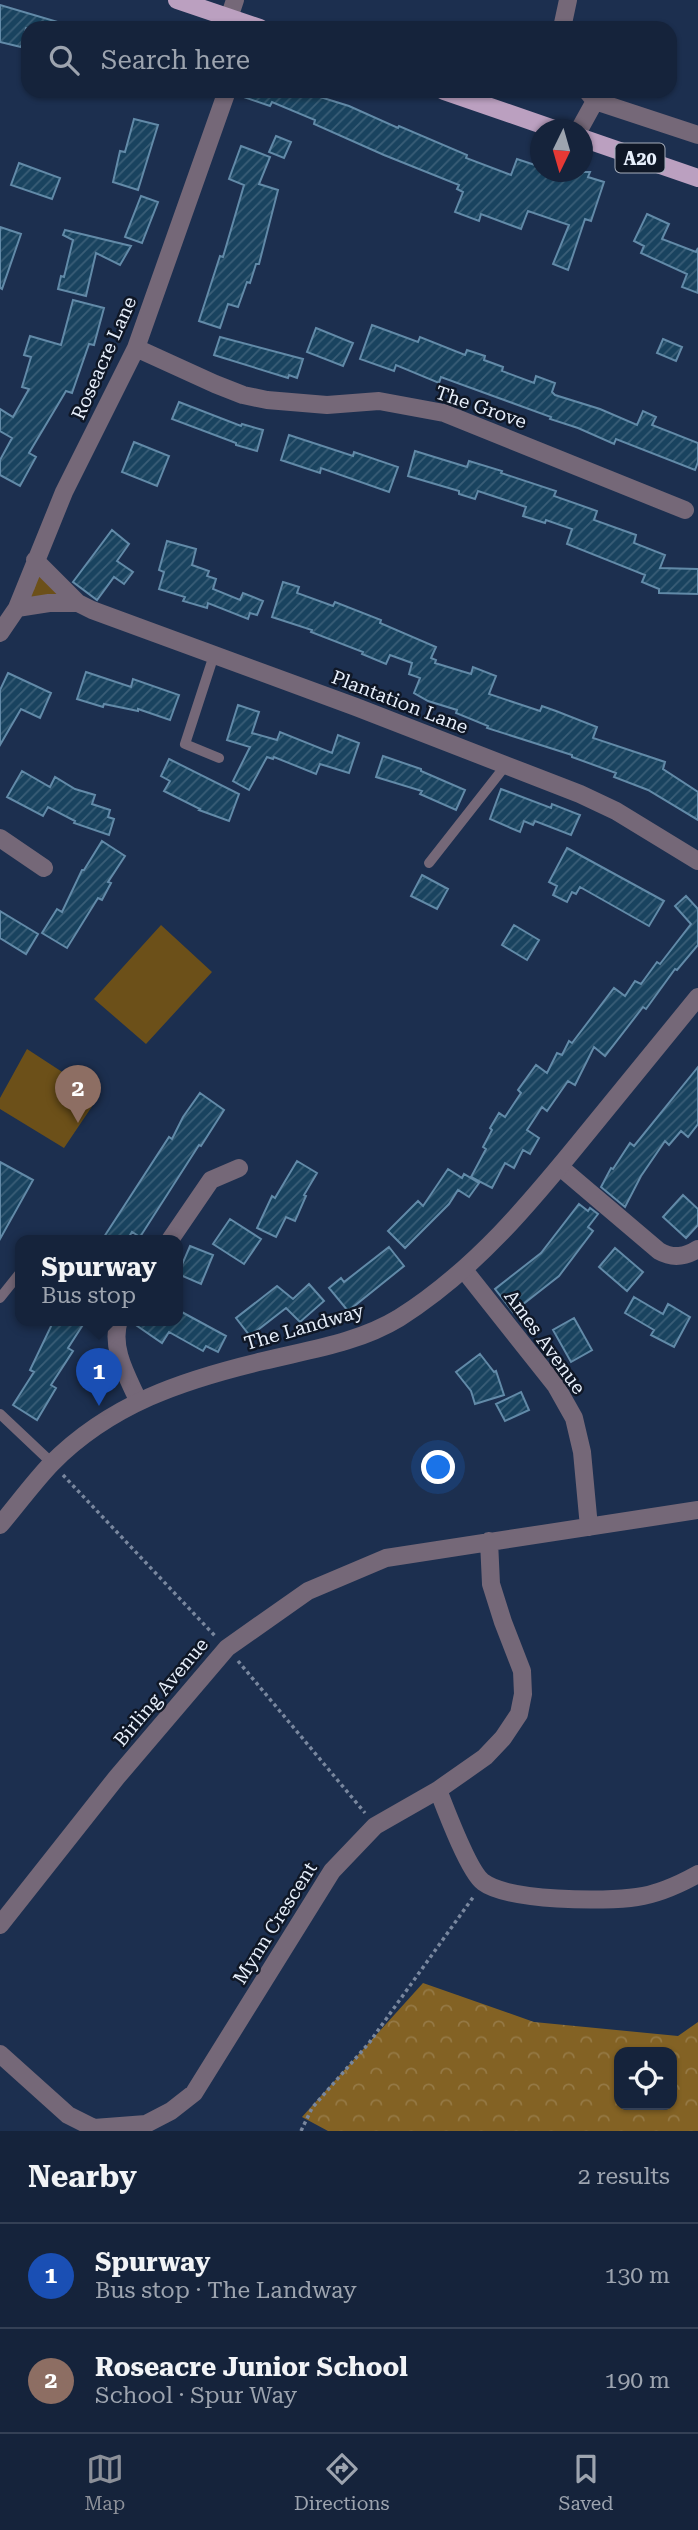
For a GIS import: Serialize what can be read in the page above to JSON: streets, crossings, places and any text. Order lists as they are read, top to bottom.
{
  "streets": {
    "main road": ["A20"],
    "street": [
      "Roseacre Lane",
      "The Grove",
      "Plantation Lane",
      "The Landway",
      "Ames Avenue",
      "Birling Avenue",
      "Mynn Crescent"
    ]
  },
  "crossings": [
    ["Roseacre Lane", "The Grove"],
    ["Roseacre Lane", "Plantation Lane"],
    ["The Landway", "Ames Avenue"],
    ["Ames Avenue", "Birling Avenue"],
    ["Birling Avenue", "Mynn Crescent"]
  ],
  "north": "bottom",
  "page": {
    "search": "Search here",
    "pins": ["2", "1"],
    "popup": ["Spurway", "Bus stop"],
    "heading": ["Nearby", "2 results"],
    "list": [
      {
        "mark": "1",
        "name": "Spurway",
        "note": "Bus stop · The Landway",
        "value": "130 m"
      },
      {
        "mark": "2",
        "name": "Roseacre Junior School",
        "note": "School · Spur Way",
        "value": "190 m"
      }
    ],
    "nav": ["Map", "Directions", "Saved"]
  }
}
